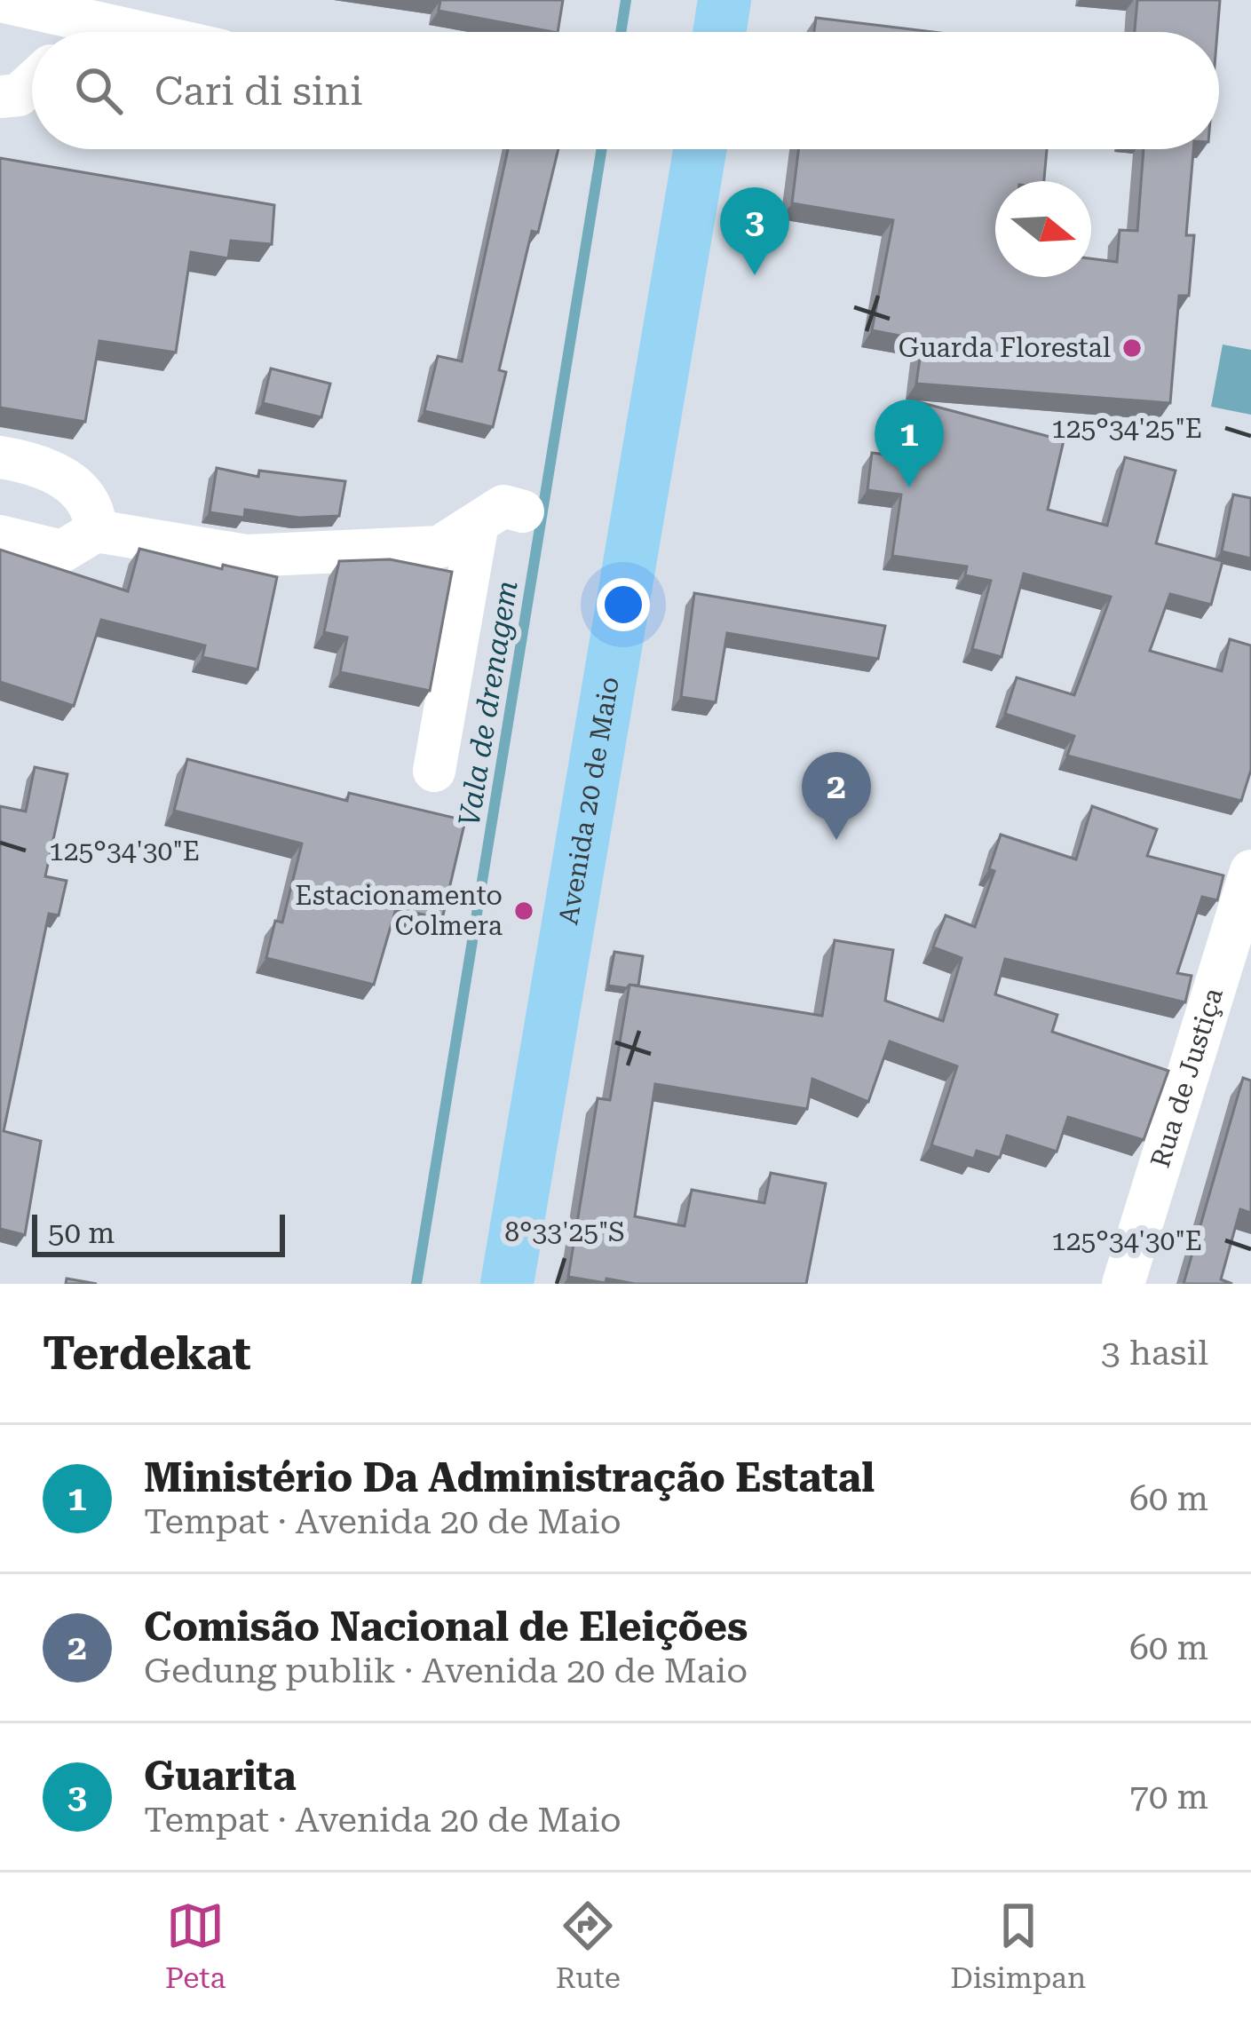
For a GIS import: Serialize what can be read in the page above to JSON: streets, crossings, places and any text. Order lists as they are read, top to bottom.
{
  "streets": {
    "main road": ["Avenida 20 de Maio"],
    "street": ["Rua de Justiça"]
  },
  "water": ["Vala de drenagem"],
  "places": ["Guarda Florestal", "Estacionamento Colmera"],
  "scale_bar": "50 m",
  "north": "right",
  "page": {
    "search": "Cari di sini",
    "pins": ["3", "1", "2"],
    "scale": "50 m",
    "heading": ["Terdekat", "3 hasil"],
    "list": [
      {
        "mark": "1",
        "name": "Ministério Da Administração Estatal",
        "note": "Tempat · Avenida 20 de Maio",
        "value": "60 m"
      },
      {
        "mark": "2",
        "name": "Comisão Nacional de Eleições",
        "note": "Gedung publik · Avenida 20 de Maio",
        "value": "60 m"
      },
      {
        "mark": "3",
        "name": "Guarita",
        "note": "Tempat · Avenida 20 de Maio",
        "value": "70 m"
      }
    ],
    "nav": ["Peta", "Rute", "Disimpan"]
  },
  "coordinates": ["125°34'25\"E", "125°34'30\"E", "8°33'25\"S"]
}
